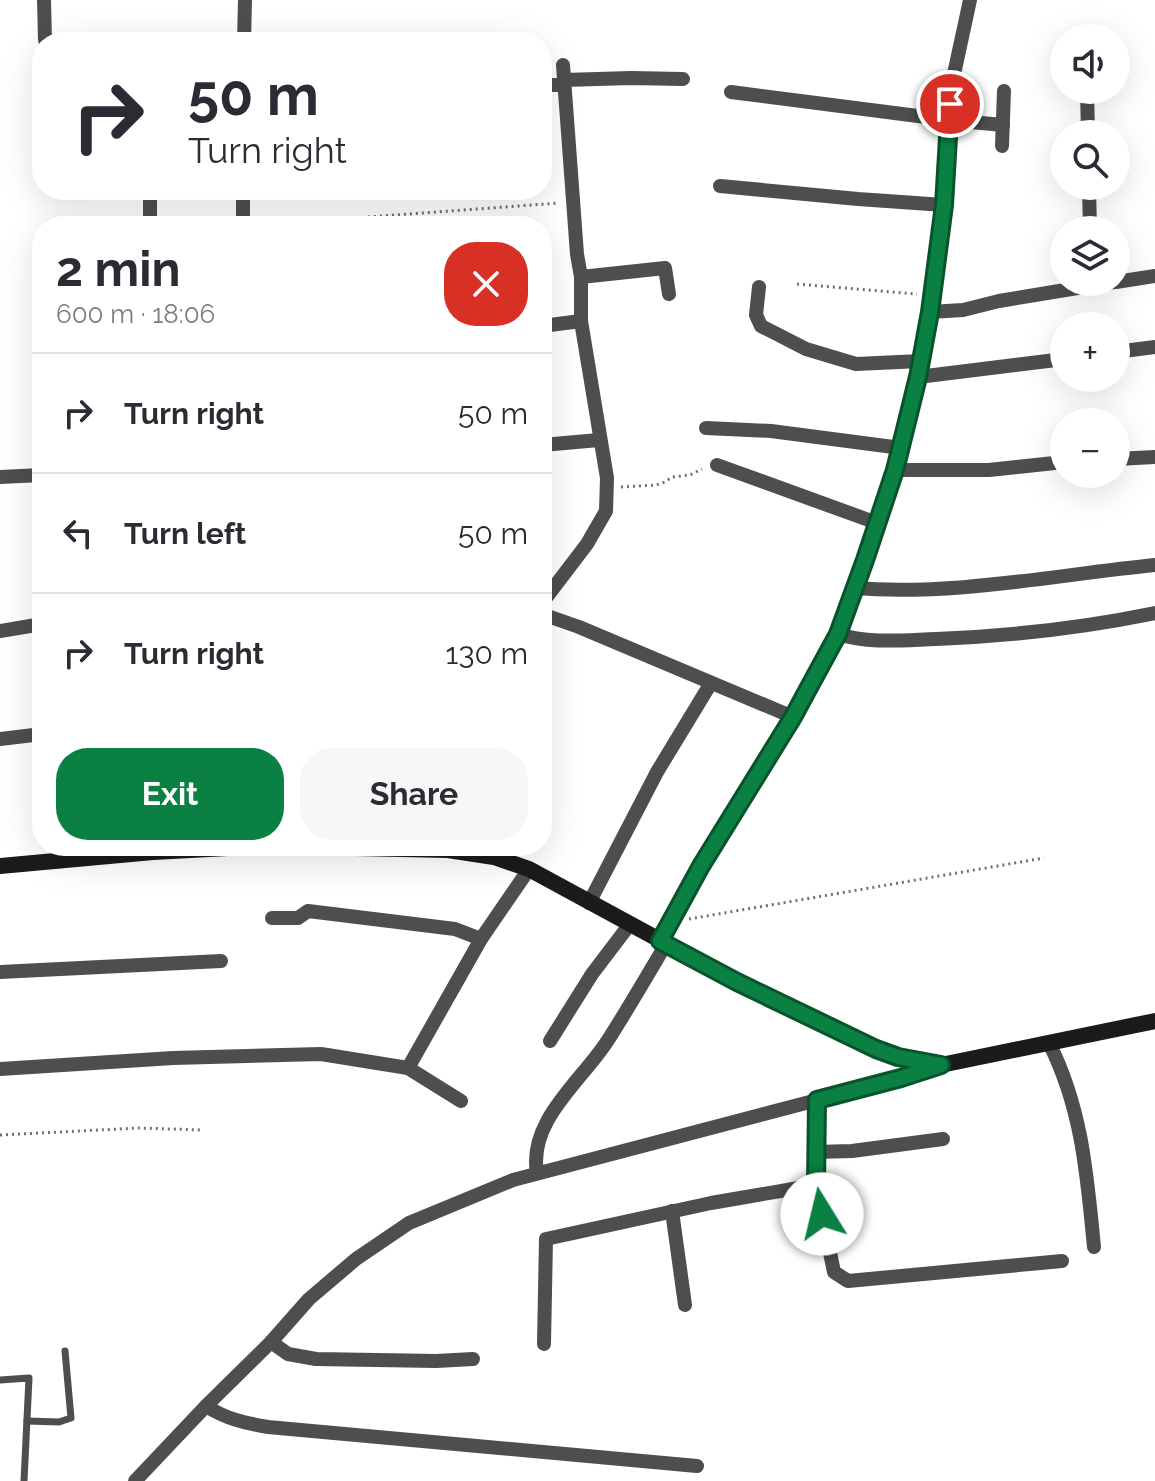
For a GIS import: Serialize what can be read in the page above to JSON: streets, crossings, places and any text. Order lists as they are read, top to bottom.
{
  "page": {
    "map_buttons": ["+", "−"],
    "turn": ["50 m", "Turn right"],
    "heading": ["2 min", "600 m · 18:06"],
    "list": [
      {
        "name": "Turn right",
        "value": "50 m"
      },
      {
        "name": "Turn left",
        "value": "50 m"
      },
      {
        "name": "Turn right",
        "value": "130 m"
      }
    ],
    "buttons": ["Exit", "Share"]
  }
}
